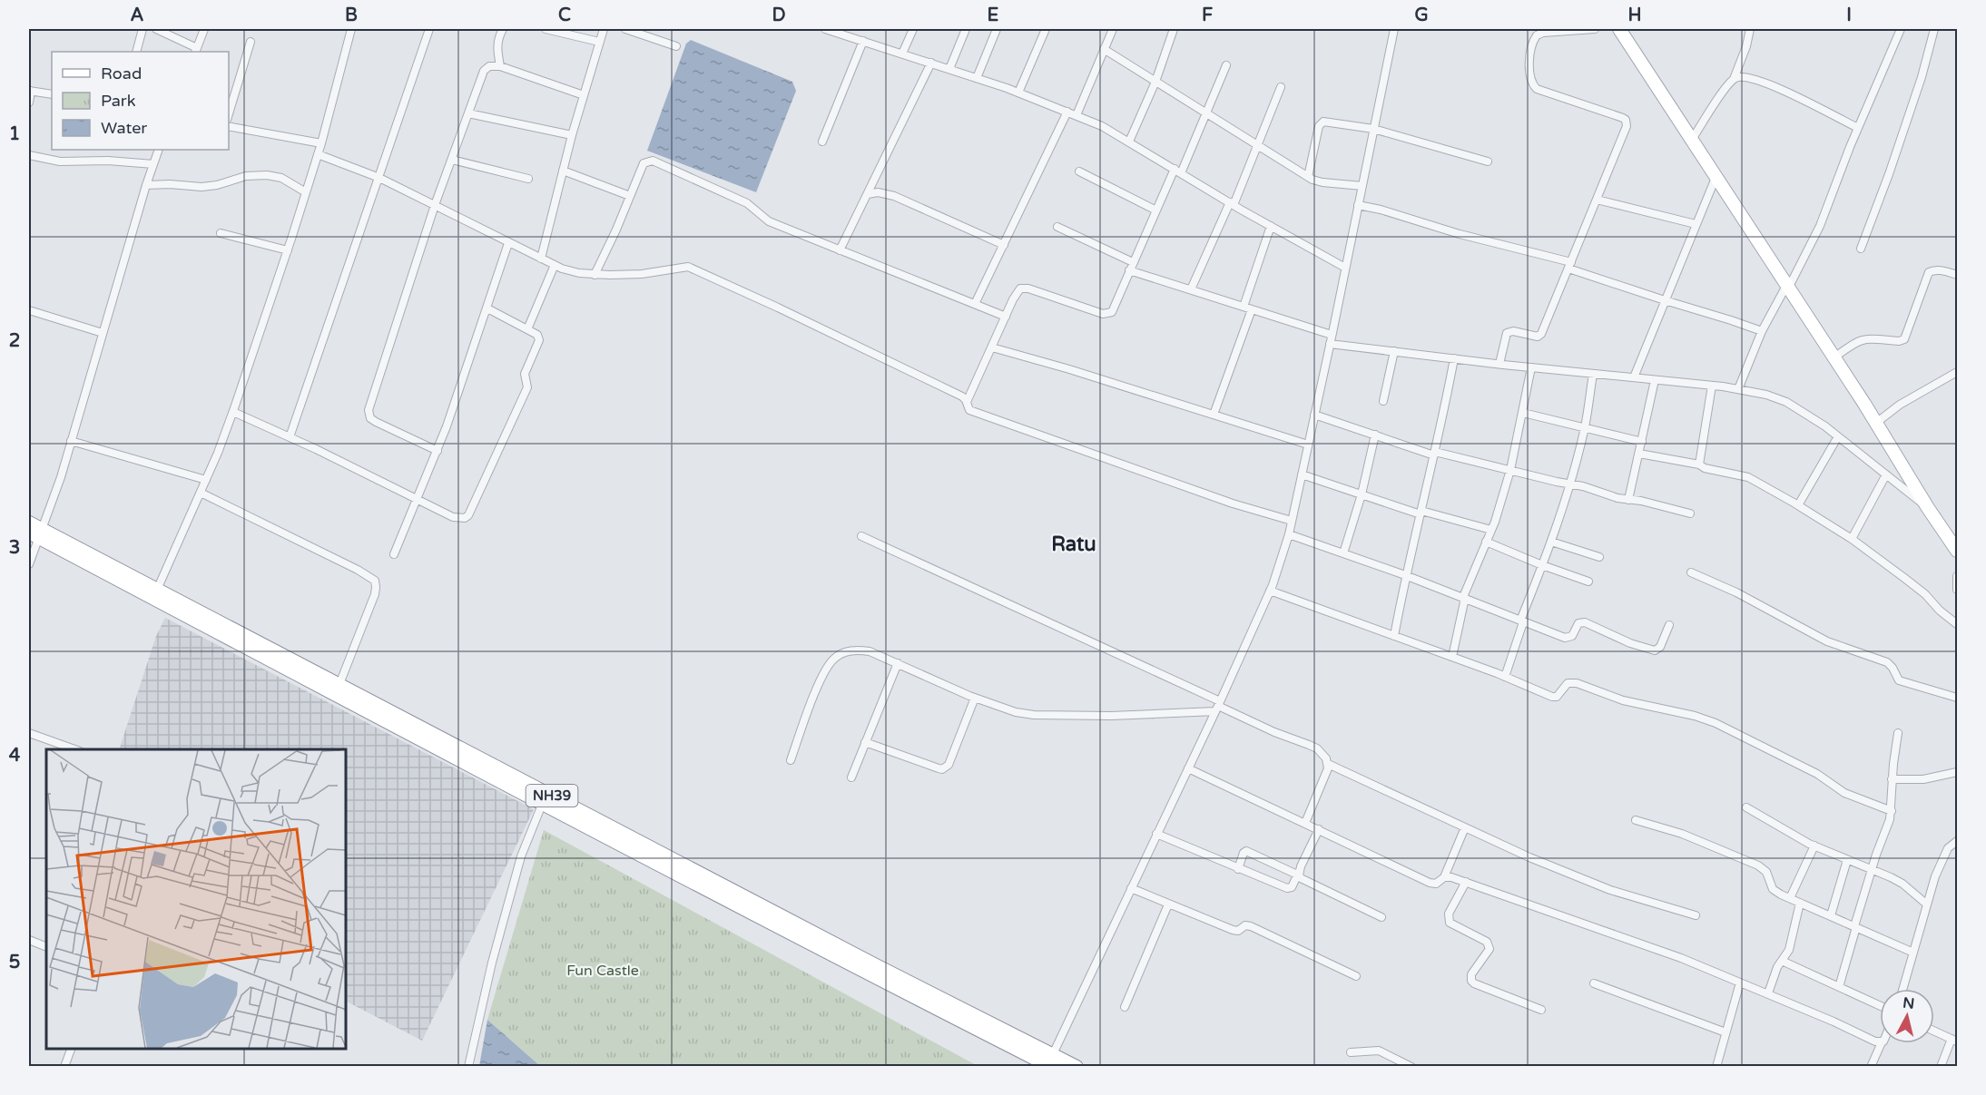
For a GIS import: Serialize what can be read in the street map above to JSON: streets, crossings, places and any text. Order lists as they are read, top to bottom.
{
  "streets": {
    "main road": ["NH39"]
  },
  "districts": ["Ratu"],
  "parks": ["Fun Castle"],
  "legend": ["Road", "Park", "Water"],
  "north": "top",
  "grid": {
    "columns": [
      "A",
      "B",
      "C",
      "D",
      "E",
      "F",
      "G",
      "H",
      "I"
    ],
    "rows": [
      "1",
      "2",
      "3",
      "4",
      "5"
    ]
  }
}
